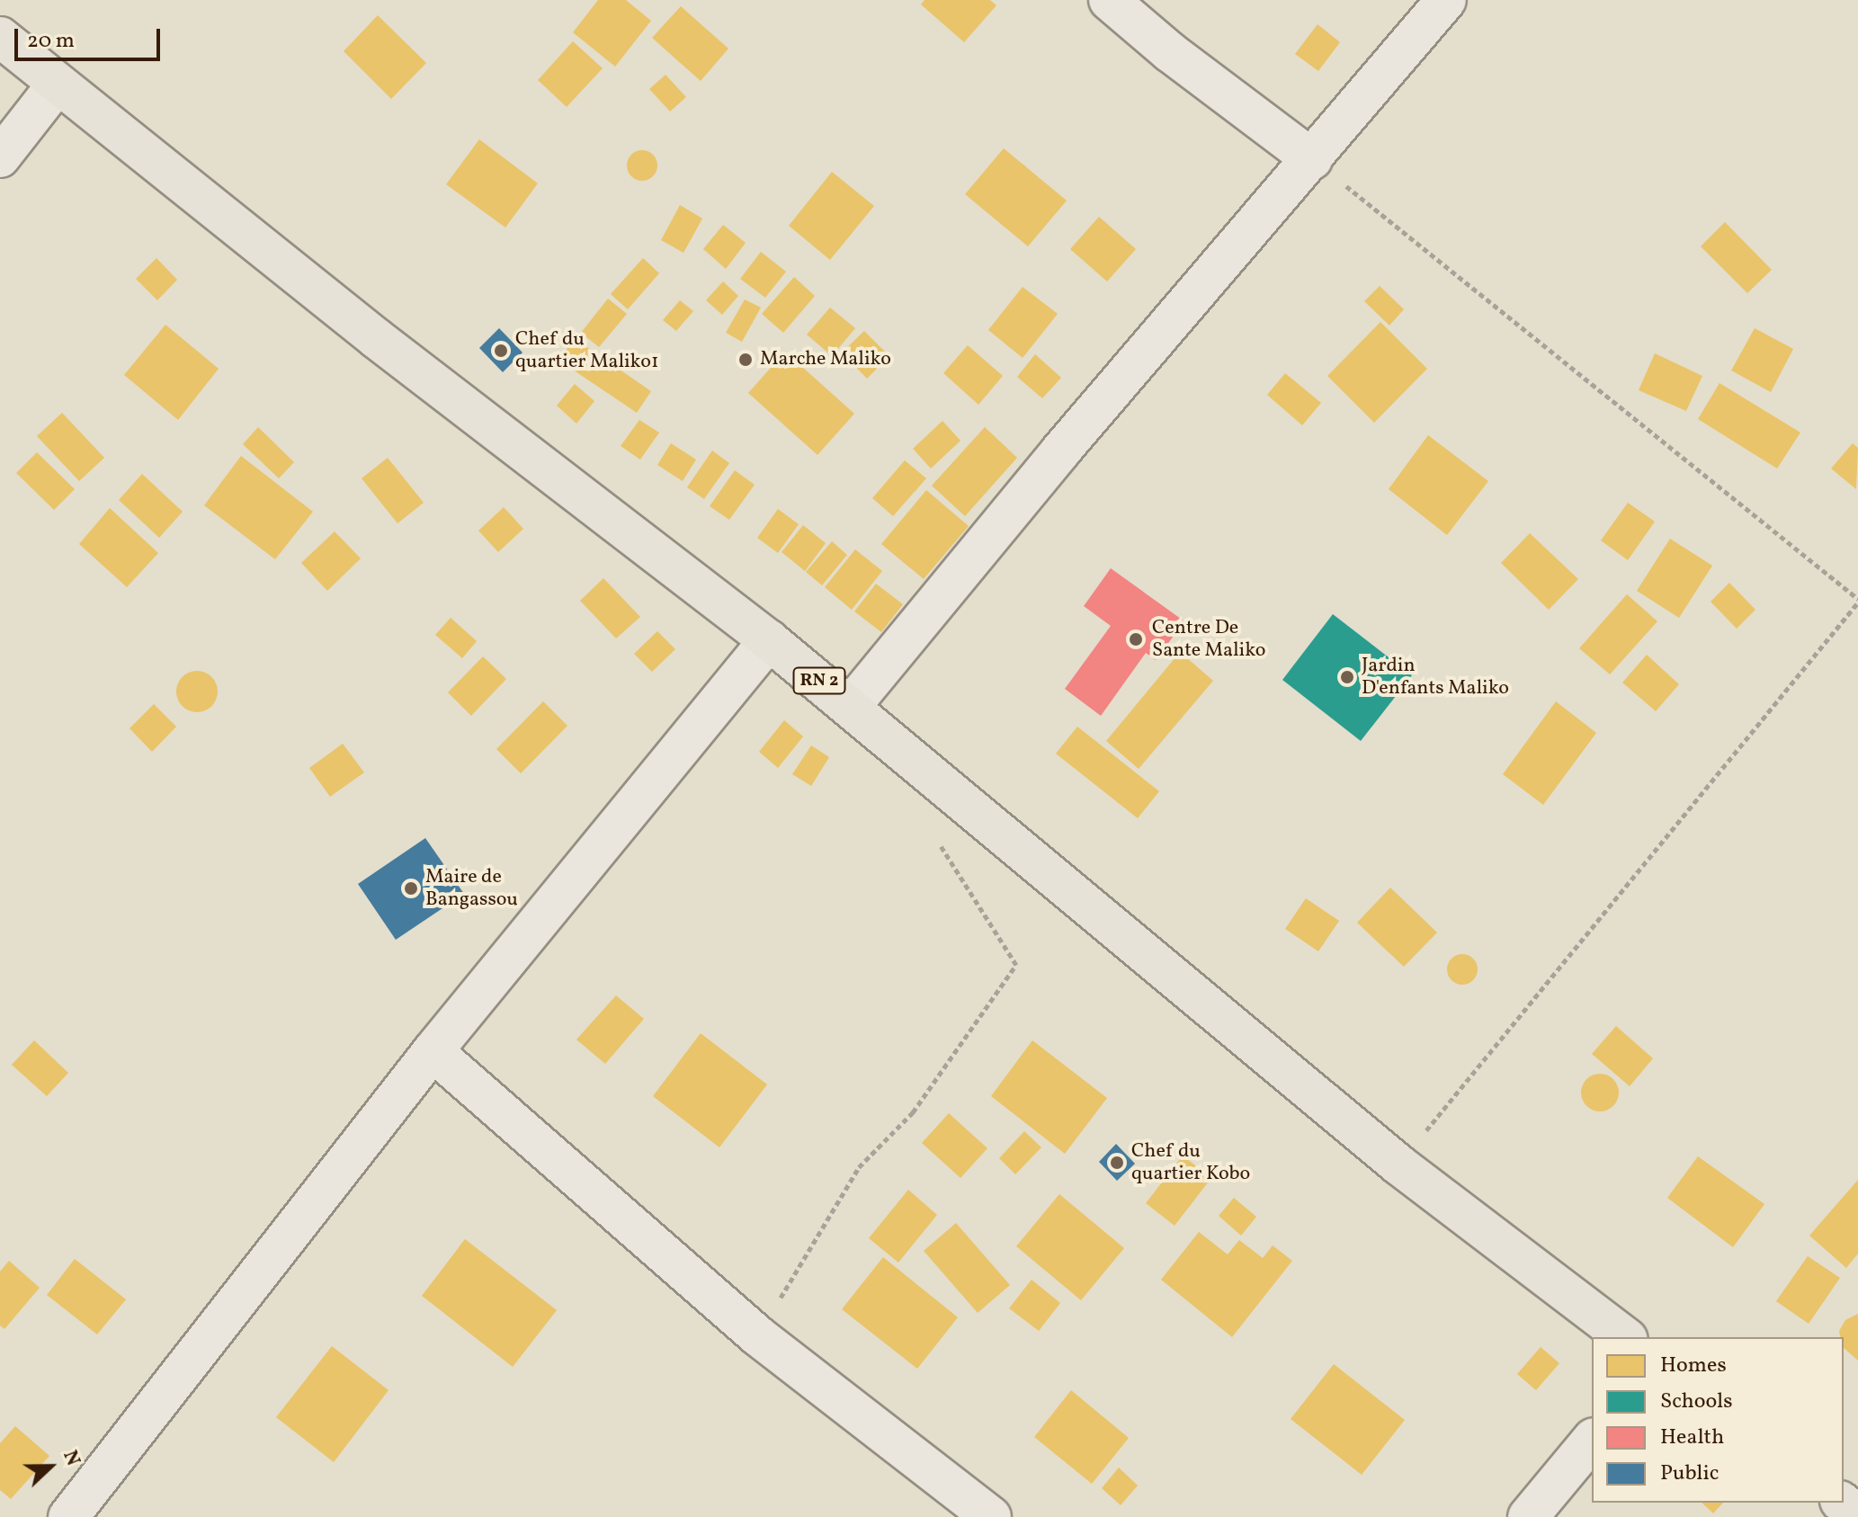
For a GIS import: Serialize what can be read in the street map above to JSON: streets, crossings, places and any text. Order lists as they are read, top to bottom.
{
  "streets": {
    "main road": ["RN 2"]
  },
  "places": [
    "Chef du quartier Maliko1",
    "Marche Maliko",
    "Centre De Sante Maliko",
    "Jardin D'enfants Maliko",
    "Maire de Bangassou",
    "Chef du quartier Kobo"
  ],
  "legend": [
    "Homes",
    "Schools",
    "Health",
    "Public"
  ],
  "scale_bar": "20 m",
  "north": "right"
}
